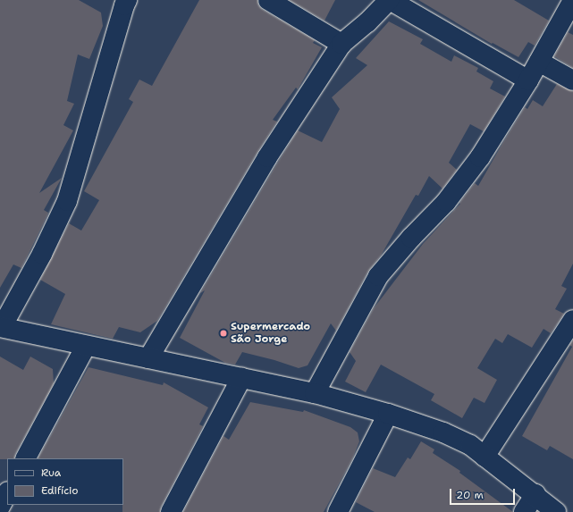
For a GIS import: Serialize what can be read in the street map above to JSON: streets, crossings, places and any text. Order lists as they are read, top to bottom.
{
  "places": ["Supermercado São Jorge"],
  "legend": ["Rua", "Edifício"],
  "scale_bar": "20 m"
}
